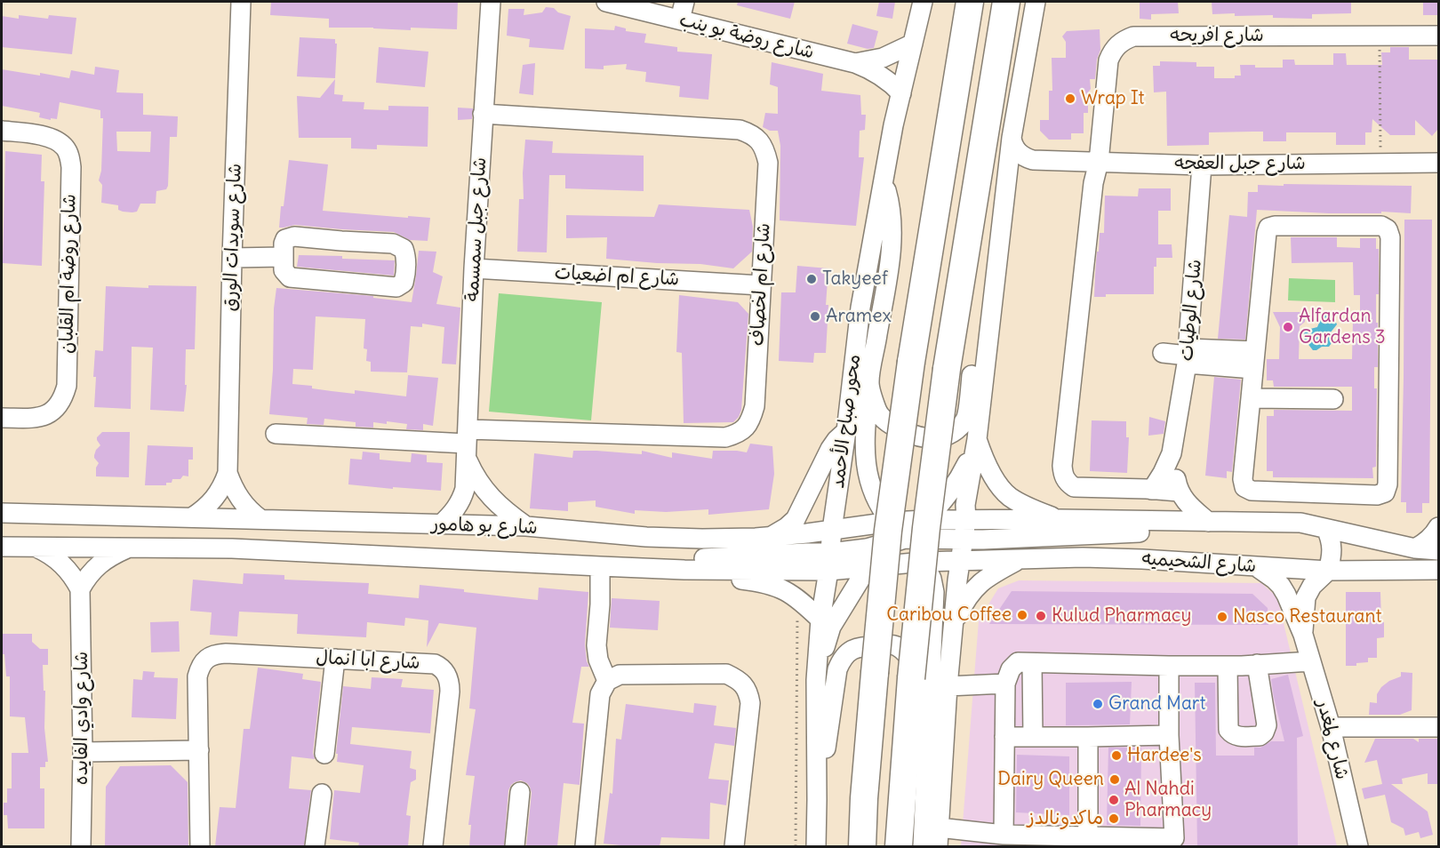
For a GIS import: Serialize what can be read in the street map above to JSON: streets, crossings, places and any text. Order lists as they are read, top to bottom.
{
  "streets": {
    "street": [
      "شارع افريحه",
      "شارع روضة بو ينب",
      "شارع جبل العفجه",
      "شارع جبل سمسمة",
      "شارع سويدات الورق",
      "شارع روضة ام القلبان",
      "شارع ام اضعيات",
      "شارع ام لخصاف",
      "شارع الوطيات",
      "محور صباح الأحمد",
      "شارع بو هامور",
      "شارع الشحيميه",
      "شارع ابا انمال",
      "شارع وادي الفايده",
      "شارع لمغدر"
    ]
  },
  "crossings": [
    ["شارع افريحه", "شارع جبل العفجه"],
    ["شارع روضة بو ينب", "محور صباح الأحمد"],
    ["شارع جبل العفجه", "شارع الوطيات"],
    ["شارع جبل سمسمة", "شارع ام اضعيات"],
    ["شارع جبل سمسمة", "شارع ام لخصاف"],
    ["شارع جبل سمسمة", "شارع بو هامور"],
    ["شارع سويدات الورق", "شارع بو هامور"],
    ["شارع ام اضعيات", "شارع ام لخصاف"],
    ["محور صباح الأحمد", "شارع بو هامور"],
    ["شارع بو هامور", "شارع الشحيميه"],
    ["شارع الشحيميه", "شارع لمغدر"]
  ],
  "places": [
    "Wrap It",
    "Takyeef",
    "Aramex",
    "Alfardan Gardens 3",
    "Caribou Coffee",
    "Kulud Pharmacy",
    "Nasco Restaurant",
    "Grand Mart",
    "Hardee's",
    "Dairy Queen",
    "Al Nahdi Pharmacy",
    "ماكدونالدز"
  ]
}
